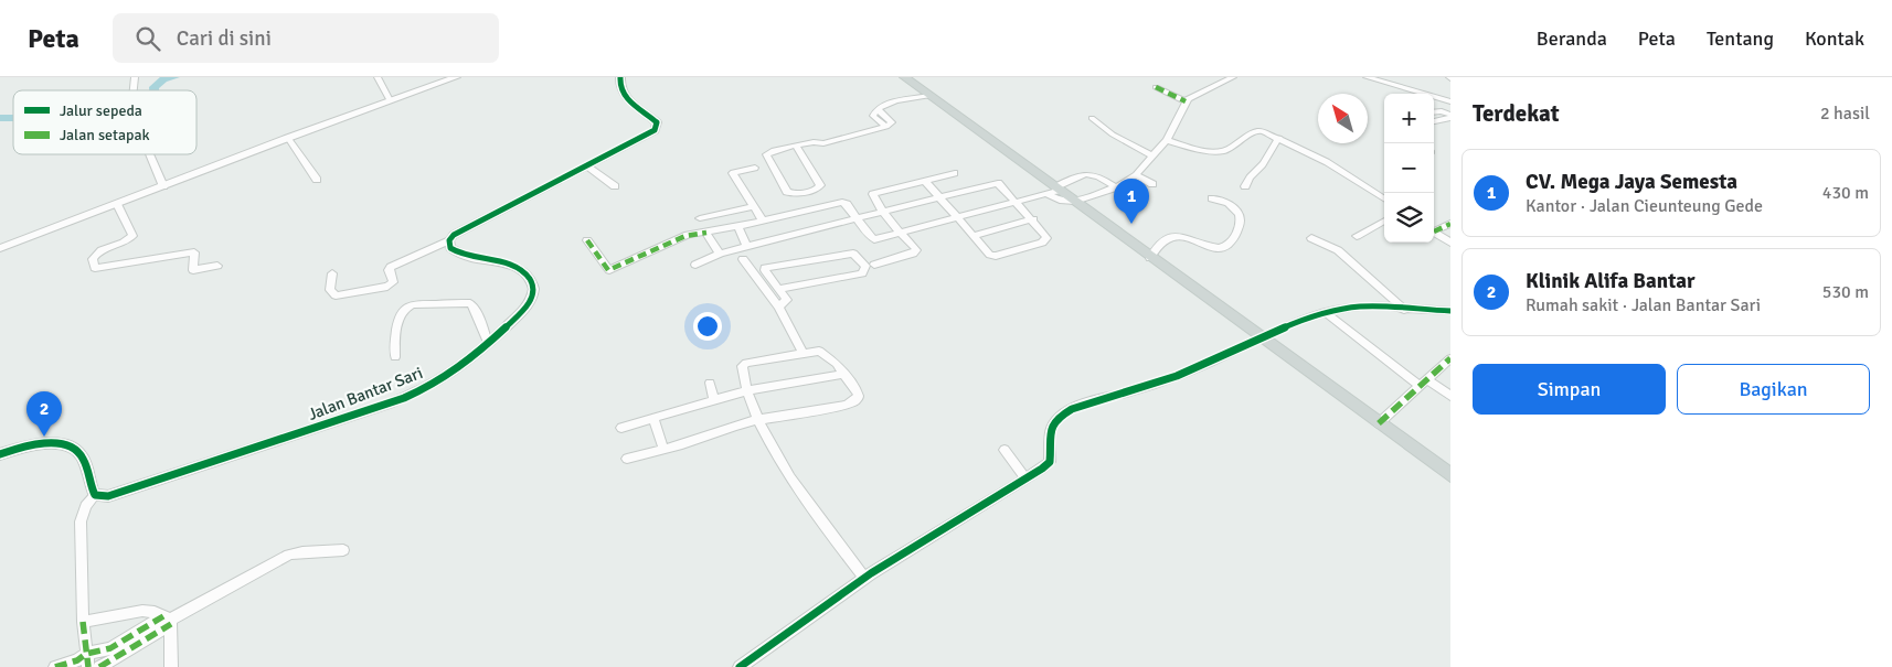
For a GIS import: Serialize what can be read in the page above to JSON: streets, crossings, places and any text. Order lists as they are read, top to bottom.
{
  "streets": {
    "street": ["Jalan Bantar Sari"]
  },
  "legend": ["Jalur sepeda", "Jalan setapak"],
  "north": "top left",
  "page": {
    "header": "Peta",
    "search": "Cari di sini",
    "nav": [
      "Beranda",
      "Peta",
      "Tentang",
      "Kontak"
    ],
    "heading": ["Terdekat", "2 hasil"],
    "map_buttons": ["+", "−"],
    "list": [
      {
        "mark": "1",
        "name": "CV. Mega Jaya Semesta",
        "note": "Kantor · Jalan Cieunteung Gede",
        "value": "430 m"
      },
      {
        "mark": "2",
        "name": "Klinik Alifa Bantar",
        "note": "Rumah sakit · Jalan Bantar Sari",
        "value": "530 m"
      }
    ],
    "pins": ["1", "2"],
    "buttons": ["Simpan", "Bagikan"]
  }
}
